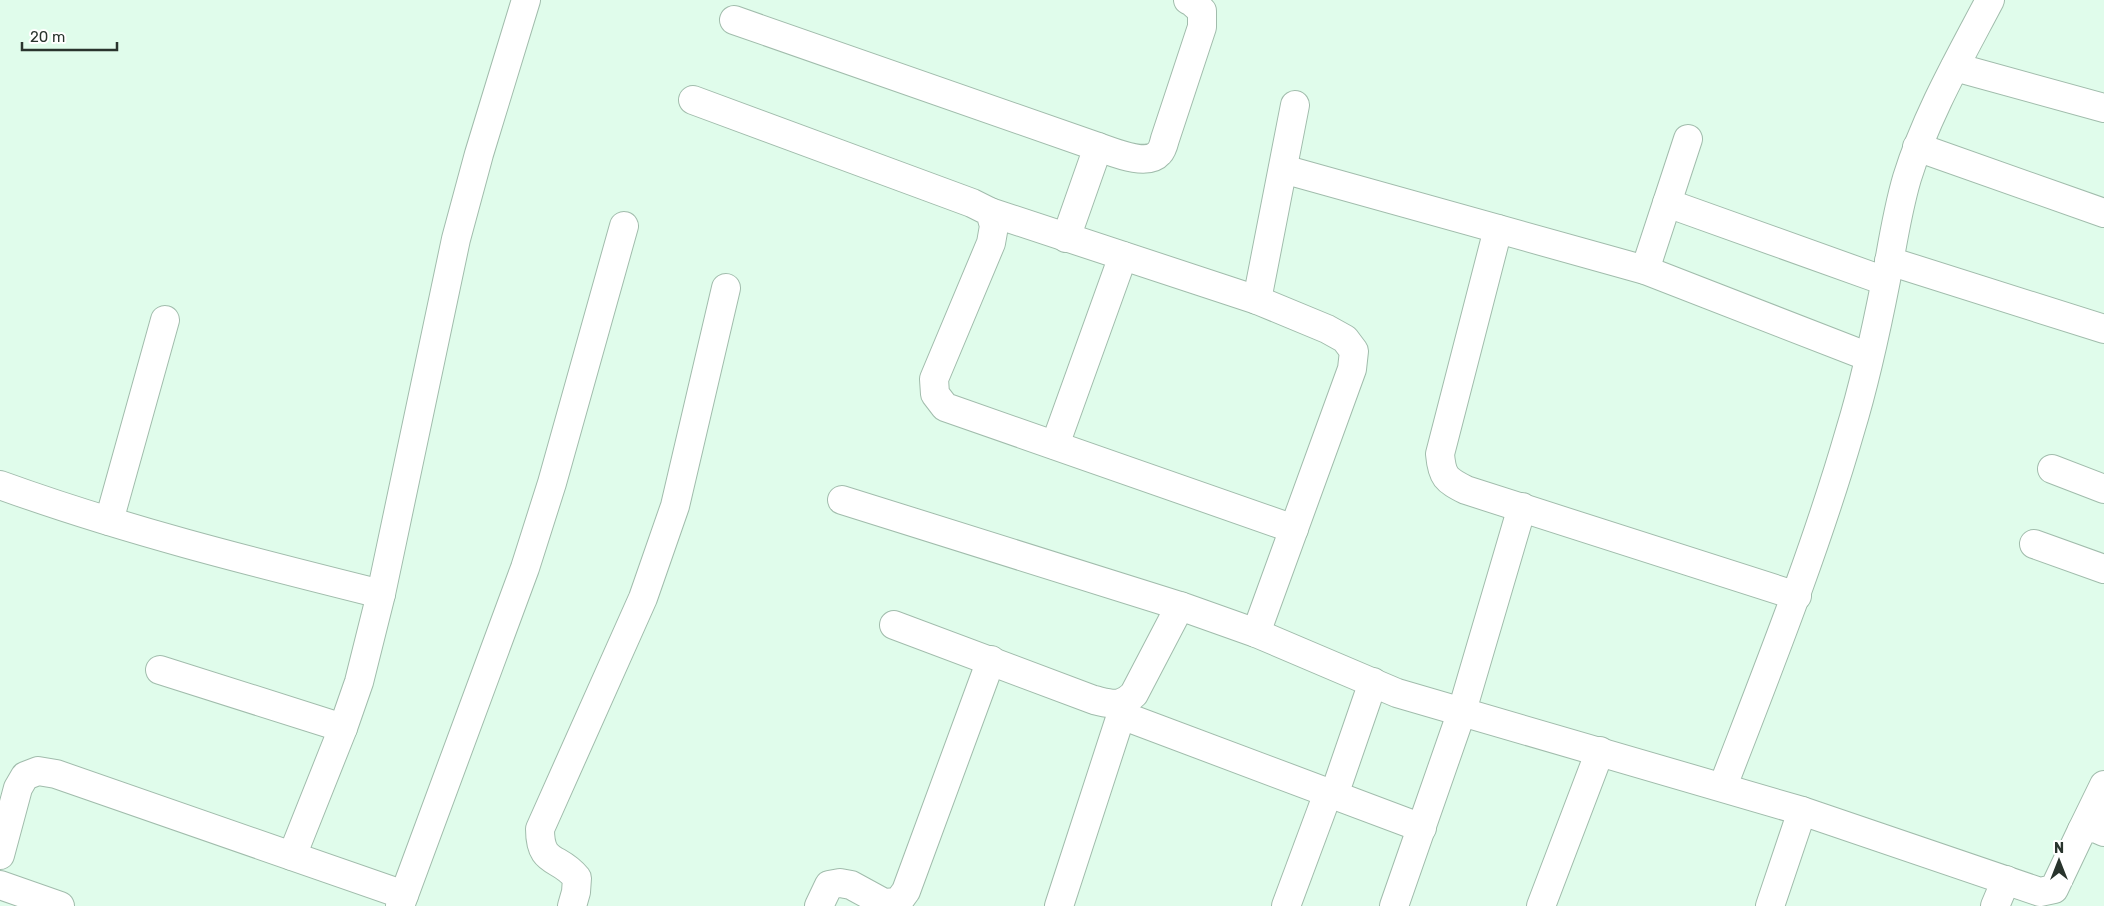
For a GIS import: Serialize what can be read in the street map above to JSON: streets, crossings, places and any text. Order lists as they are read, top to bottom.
{
  "scale_bar": "20 m",
  "north": "top"
}
